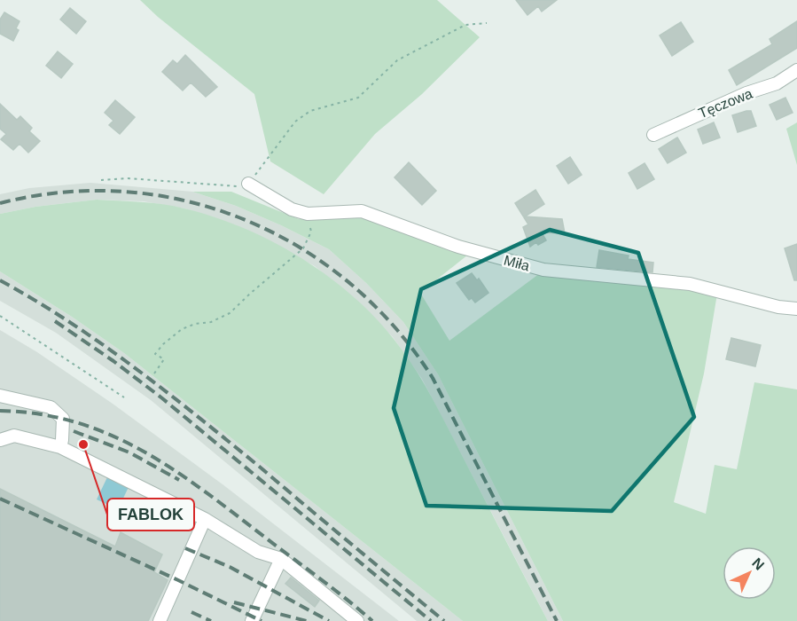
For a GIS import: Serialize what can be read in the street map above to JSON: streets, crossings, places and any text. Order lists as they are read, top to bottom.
{
  "streets": {
    "lane": ["Tęczowa", "Miła"]
  },
  "places": ["FABLOK"],
  "north": "top right"
}
